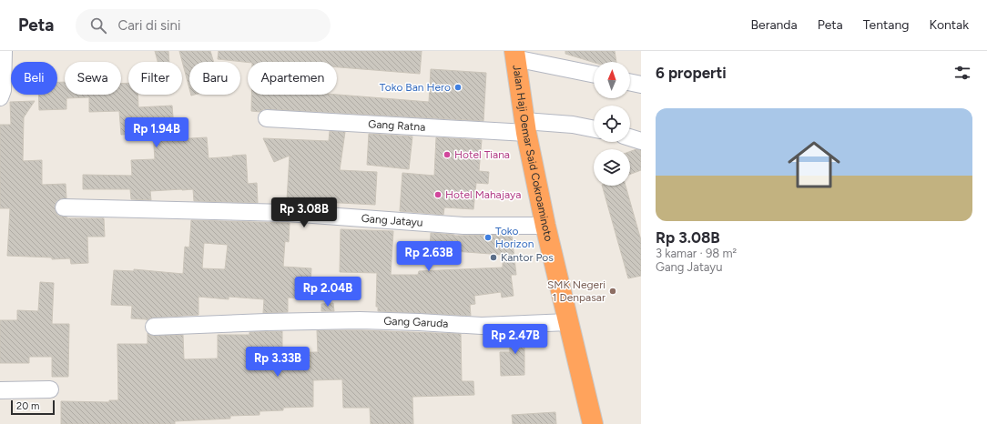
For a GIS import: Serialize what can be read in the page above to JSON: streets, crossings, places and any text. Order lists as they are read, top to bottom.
{
  "streets": {
    "highway": ["Jalan Haji Oemar Said Cokroaminoto"],
    "street": ["Gang Ratna", "Gang Jatayu", "Gang Garuda"]
  },
  "crossings": [
    ["Gang Ratna", "Jalan Haji Oemar Said Cokroaminoto"],
    ["Jalan Haji Oemar Said Cokroaminoto", "Gang Jatayu"],
    ["Jalan Haji Oemar Said Cokroaminoto", "Gang Garuda"]
  ],
  "places": [
    "Toko Ban Hero",
    "Hotel Tiana",
    "Hotel Mahajaya",
    "Toko Horizon",
    "Kantor Pos",
    "SMK Negeri 1 Denpasar"
  ],
  "scale_bar": "20 m",
  "north": "top",
  "page": {
    "header": "Peta",
    "search": "Cari di sini",
    "nav": [
      "Beranda",
      "Peta",
      "Tentang",
      "Kontak"
    ],
    "heading": "6 properti",
    "chip": [
      "Beli",
      "Sewa",
      "Filter",
      "Baru",
      "Apartemen"
    ],
    "list": [
      {
        "name": "Rp 3.08B",
        "note": "3 kamar · 98 m² · Gang Jatayu"
      }
    ],
    "price": [
      "Rp 1.94B",
      "Rp 3.08B",
      "Rp 2.63B",
      "Rp 2.04B",
      "Rp 2.47B",
      "Rp 3.33B"
    ],
    "scale": "20 m"
  }
}
